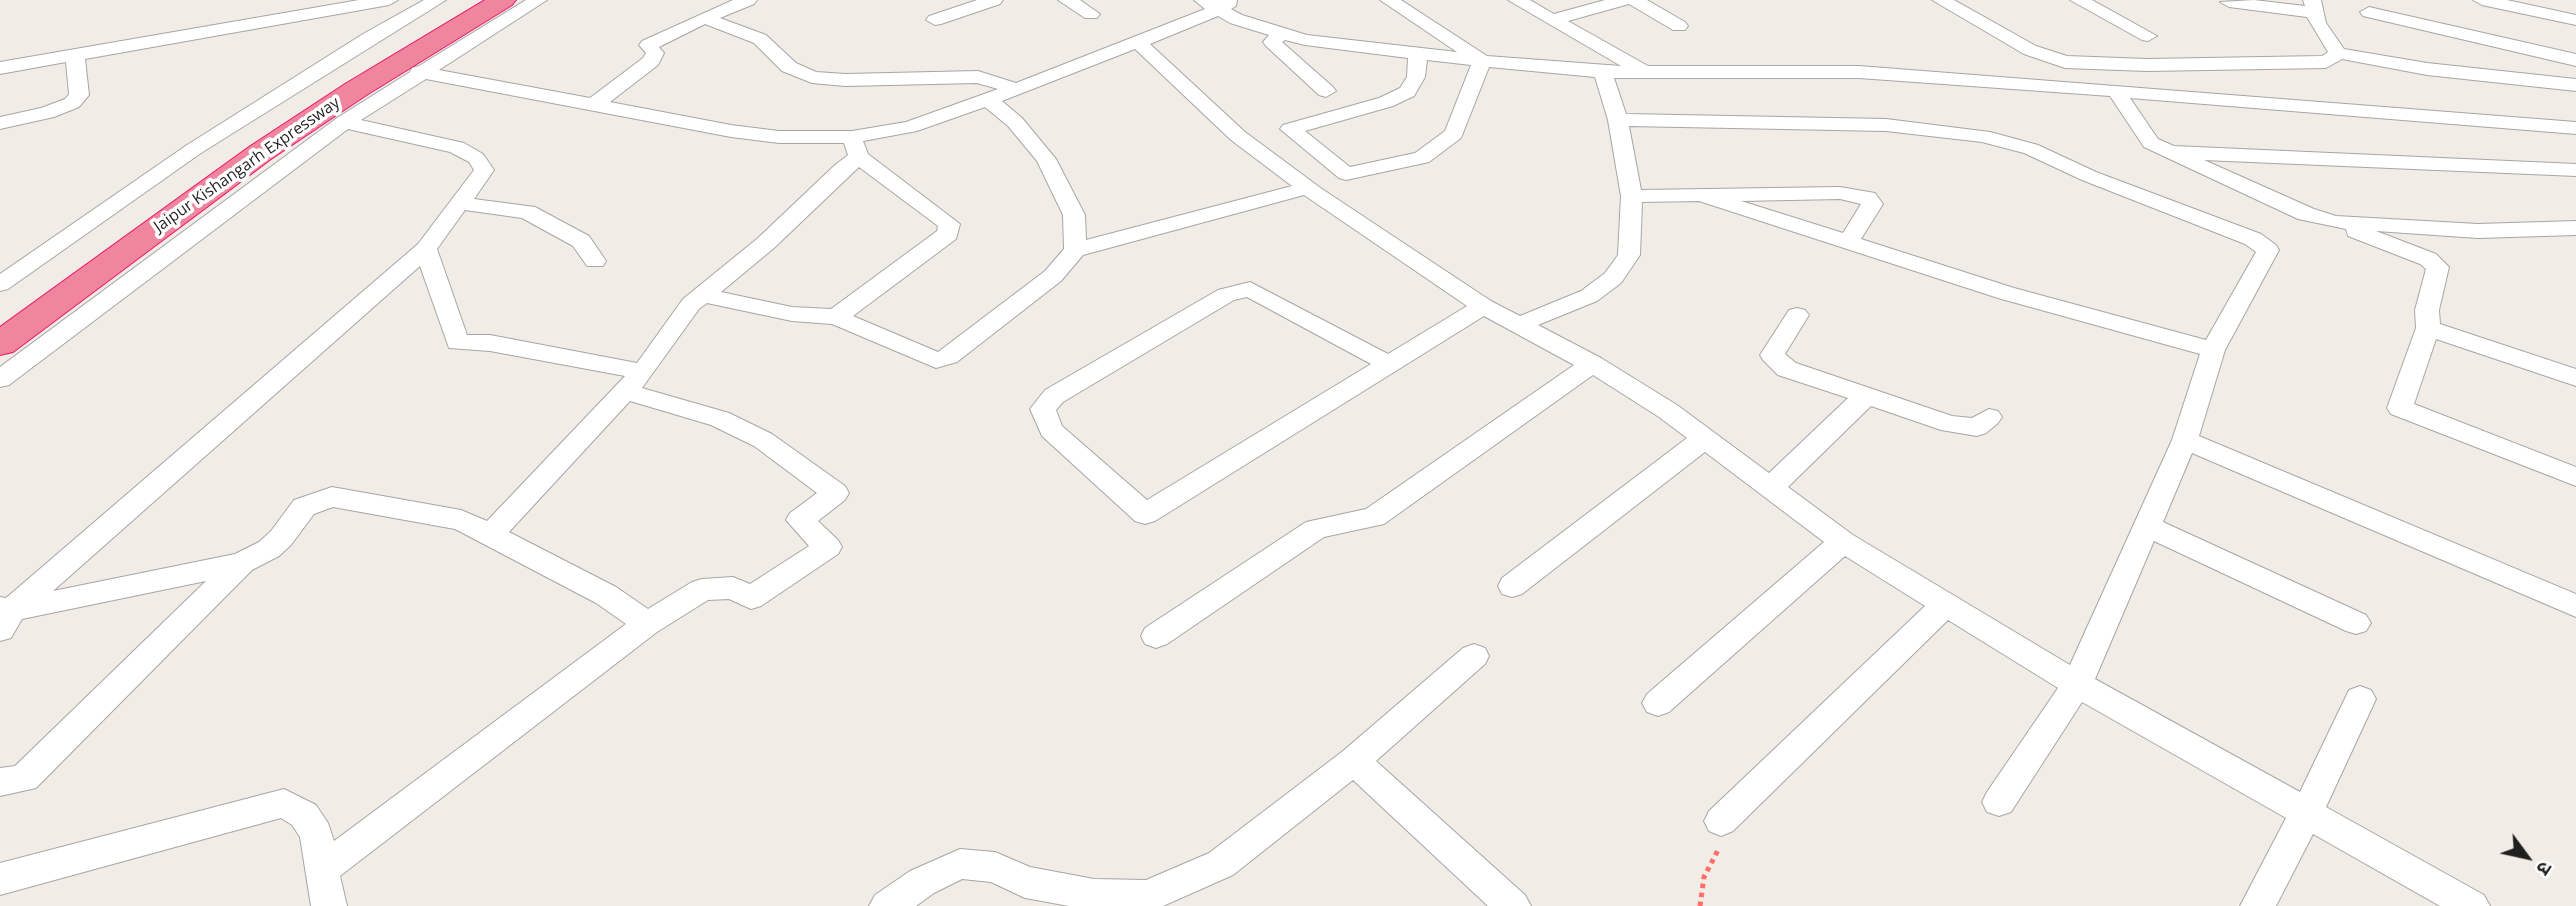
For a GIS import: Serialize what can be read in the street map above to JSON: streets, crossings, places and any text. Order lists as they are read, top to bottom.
{
  "streets": {
    "highway": ["Jaipur Kishangarh Expressway"]
  },
  "north": "bottom right"
}
